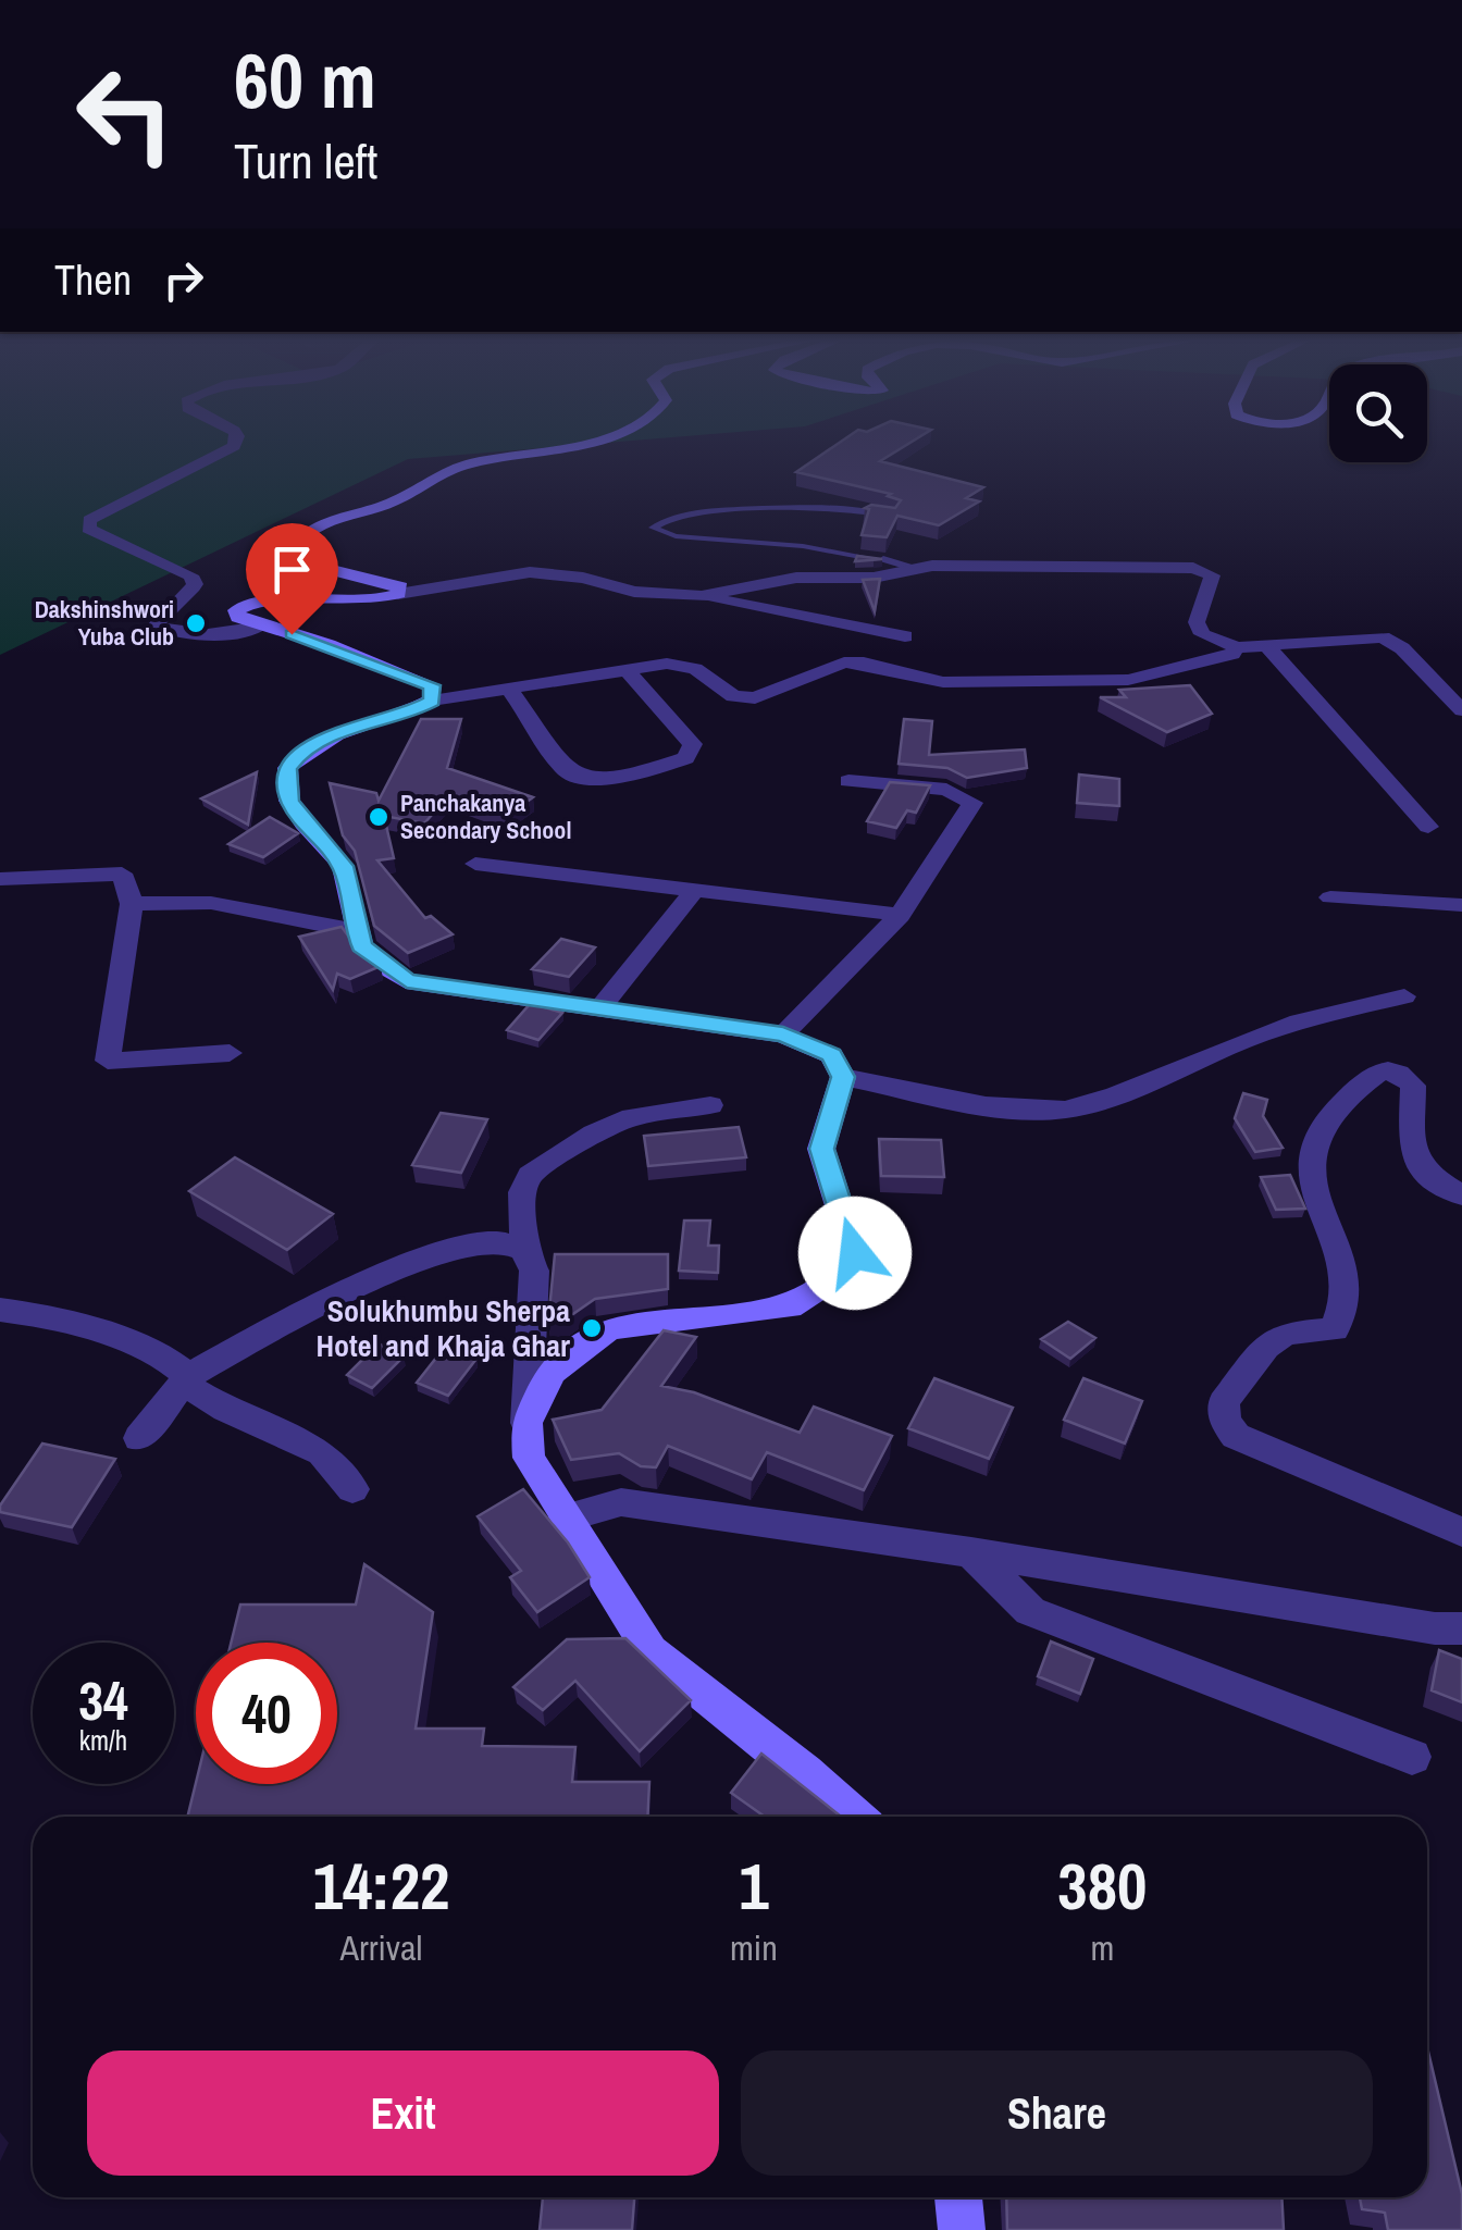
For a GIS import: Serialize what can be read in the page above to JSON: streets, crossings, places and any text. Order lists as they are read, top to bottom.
{
  "places": ["Dakshinshwori Yuba Club", "Panchakanya Secondary School", "Solukhumbu Sherpa Hotel and Khaja Ghar"],
  "page": {
    "turn": ["60 m", "Turn left"],
    "then": "Then",
    "speed": "34 km/h",
    "limit": "40",
    "eta": [
      "14:22",
      "Arrival",
      "1",
      "min",
      "380",
      "m"
    ],
    "buttons": ["Exit", "Share"]
  }
}
